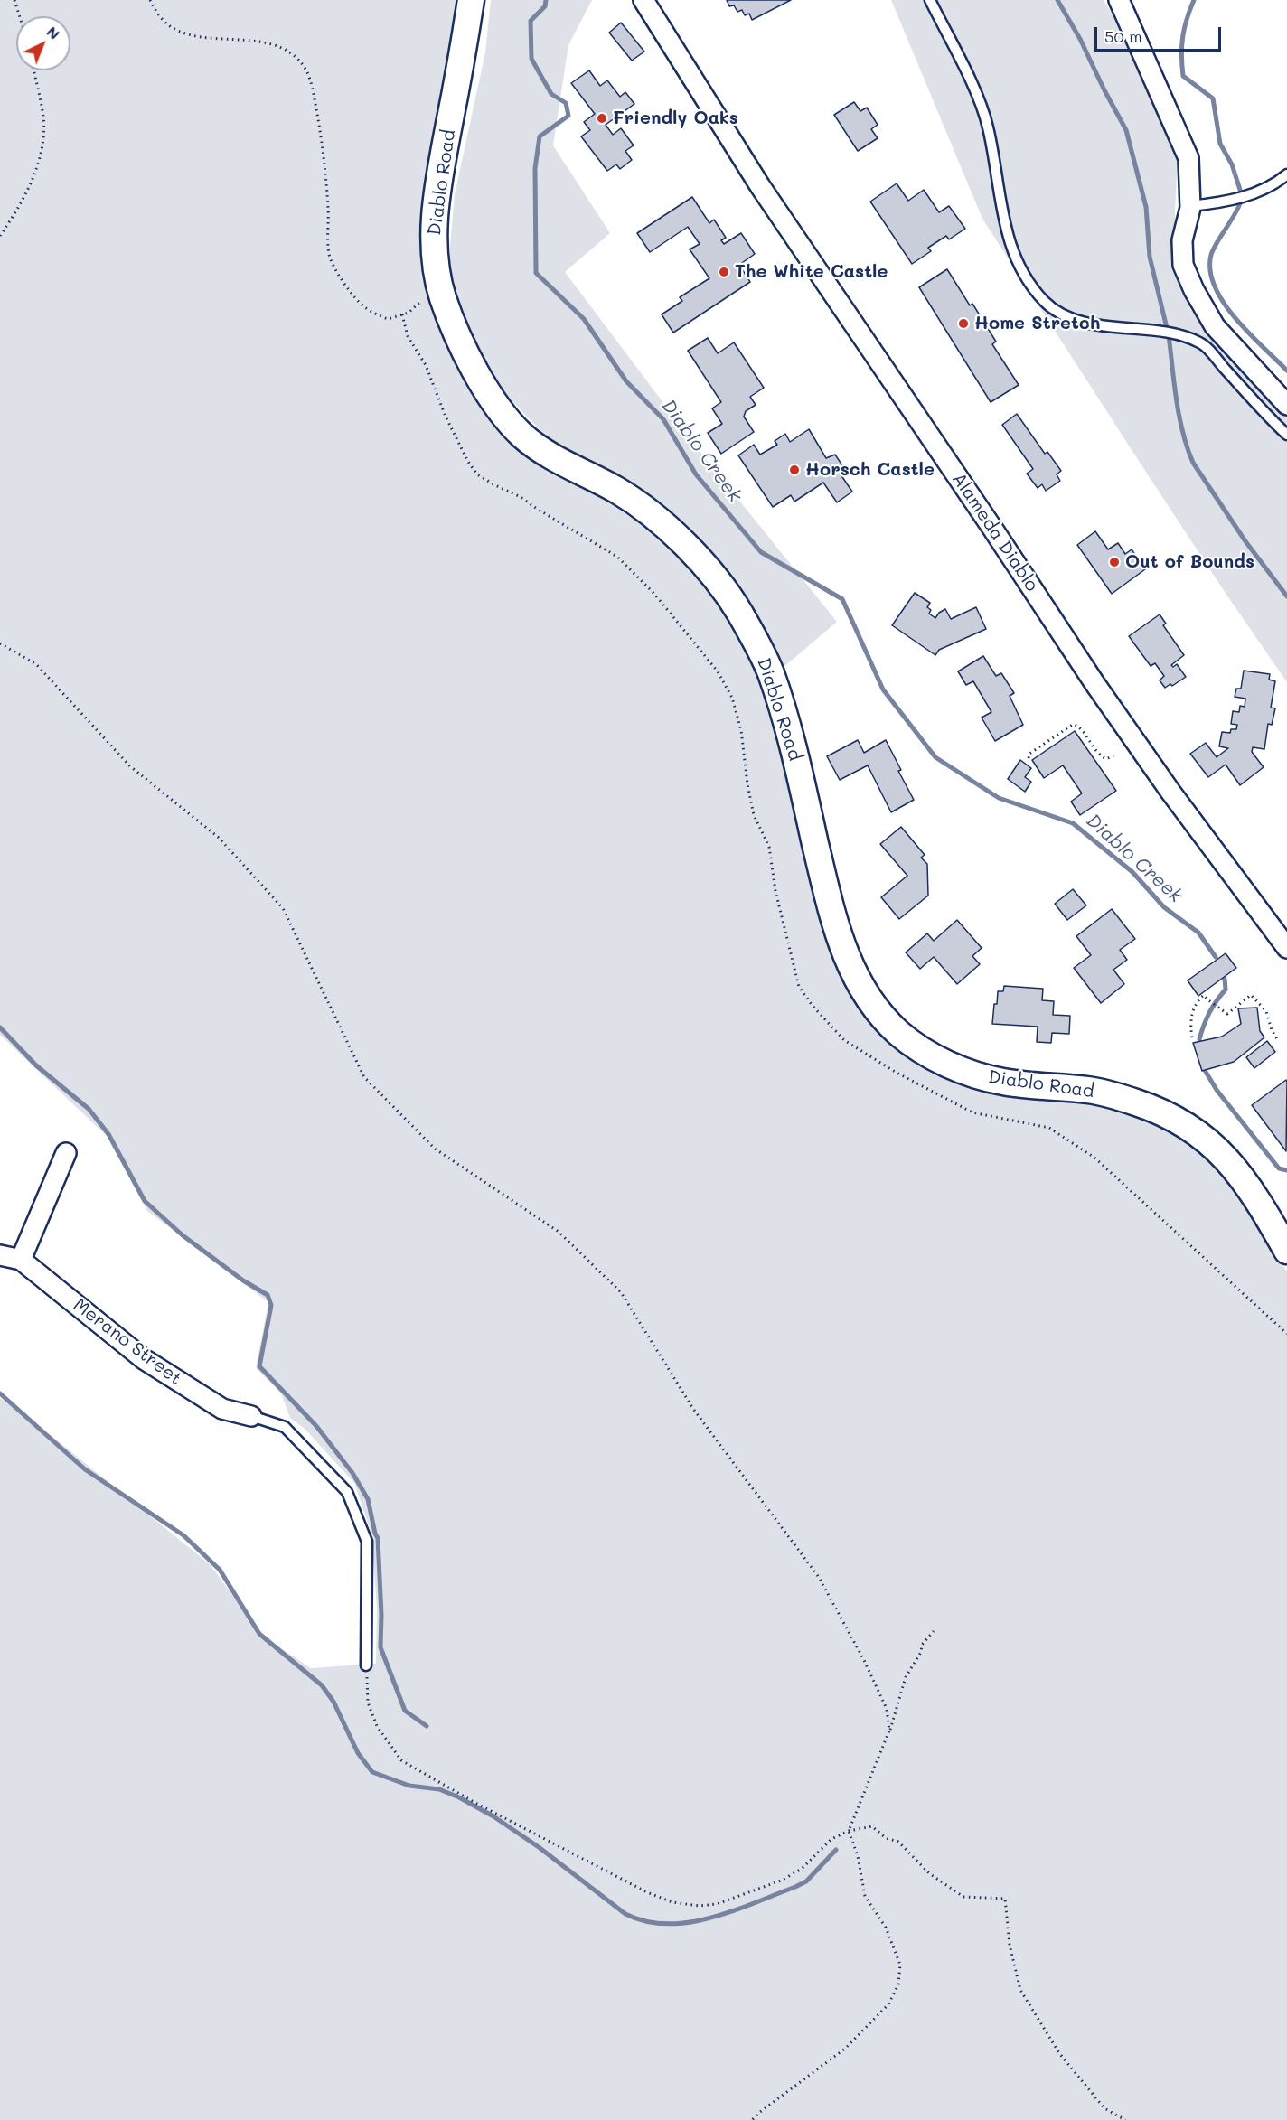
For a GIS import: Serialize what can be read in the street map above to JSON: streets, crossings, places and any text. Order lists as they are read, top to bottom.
{
  "streets": {
    "street": ["Diablo Road", "Alameda Diablo", "Merano Street"]
  },
  "water": ["Diablo Creek"],
  "places": [
    "Friendly Oaks",
    "The White Castle",
    "Home Stretch",
    "Horsch Castle",
    "Out of Bounds"
  ],
  "scale_bar": "50 m",
  "north": "top right"
}
